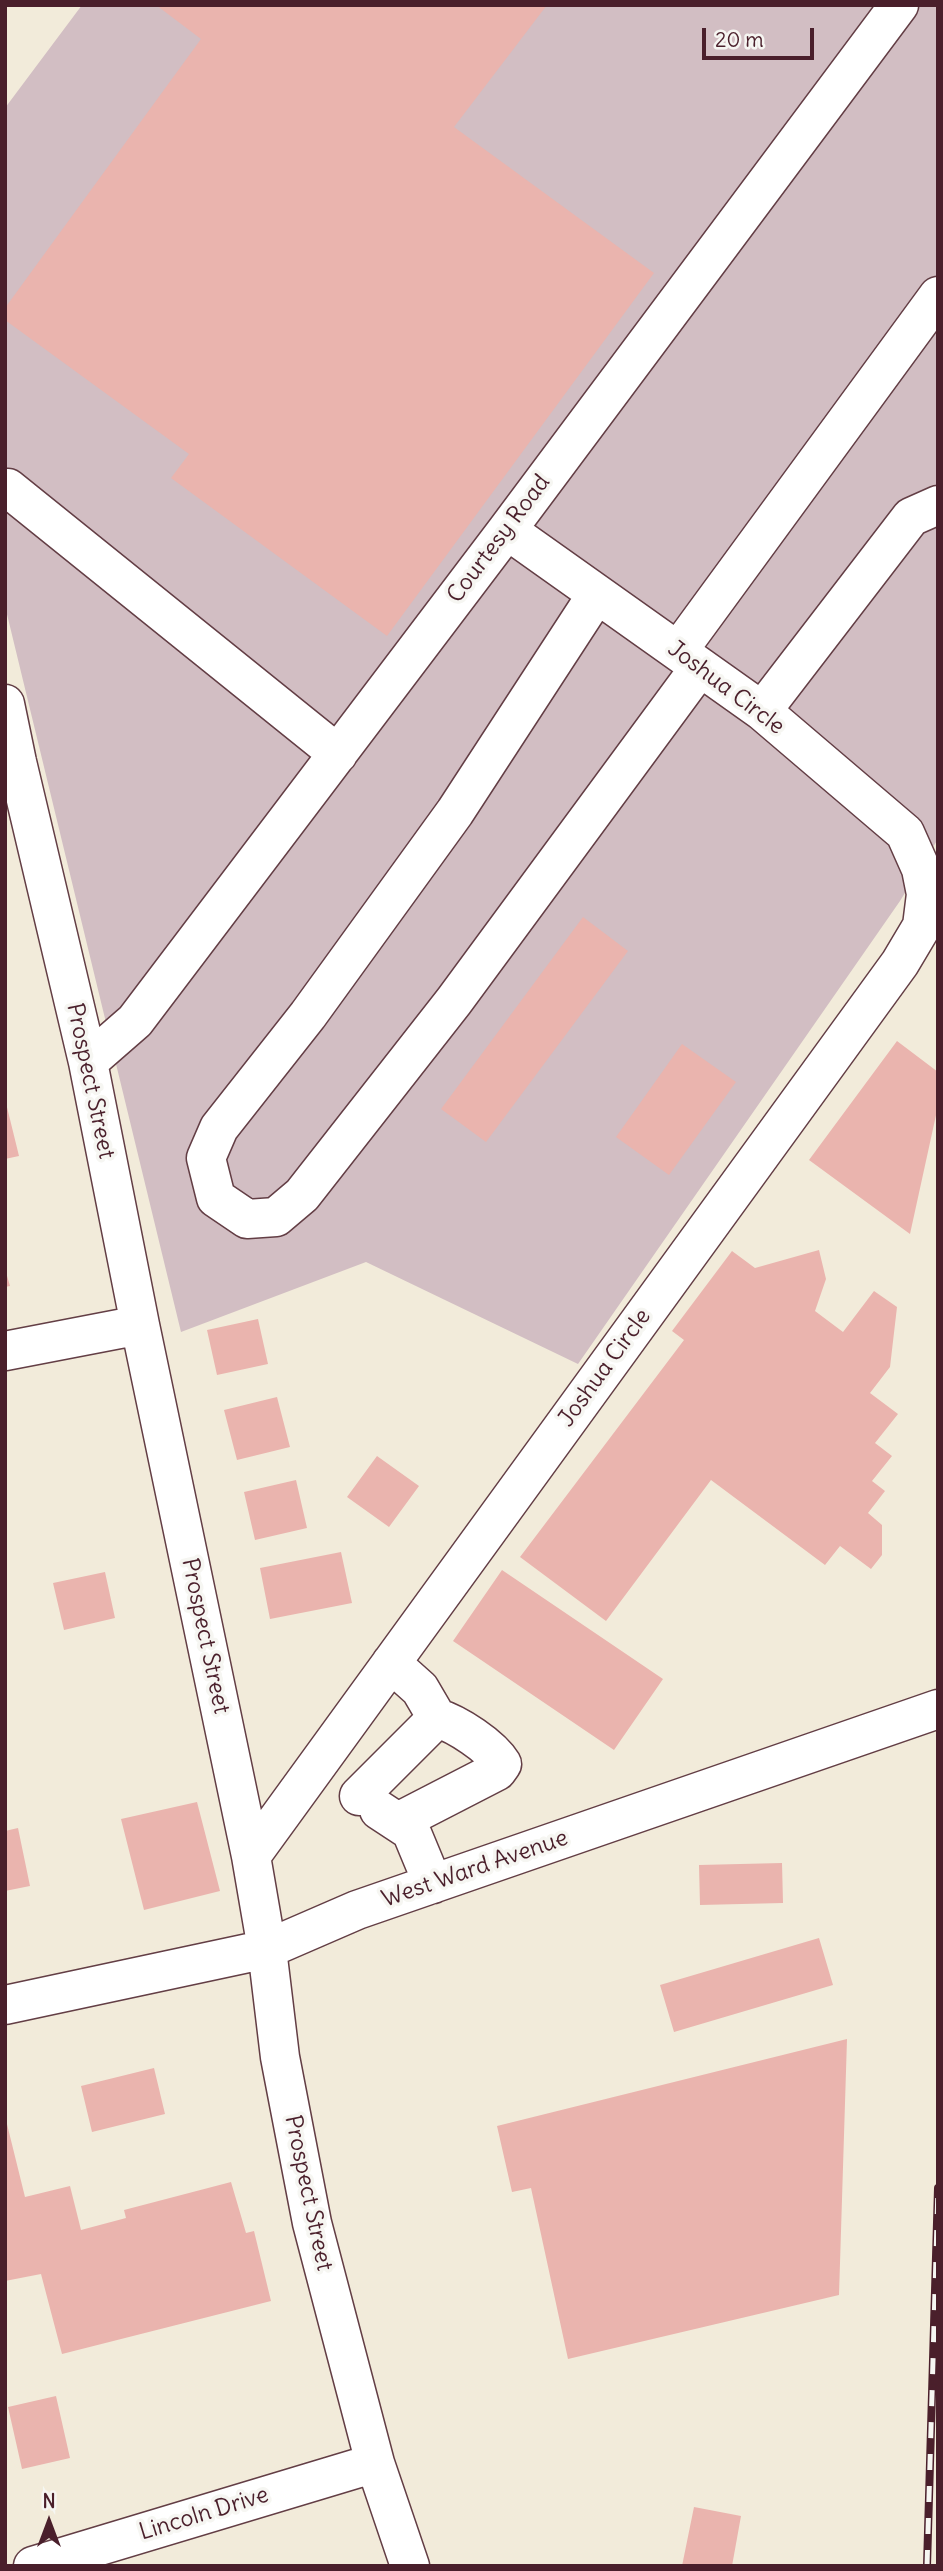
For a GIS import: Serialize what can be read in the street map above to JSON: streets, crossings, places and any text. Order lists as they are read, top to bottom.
{
  "streets": {
    "street": [
      "Courtesy Road",
      "Joshua Circle",
      "Prospect Street",
      "West Ward Avenue",
      "Lincoln Drive"
    ]
  },
  "crossings": [
    ["Courtesy Road", "Joshua Circle"],
    ["Courtesy Road", "Prospect Street"],
    ["Joshua Circle", "Prospect Street"],
    ["Prospect Street", "West Ward Avenue"],
    ["Prospect Street", "Lincoln Drive"]
  ],
  "scale_bar": "20 m",
  "north": "top"
}
